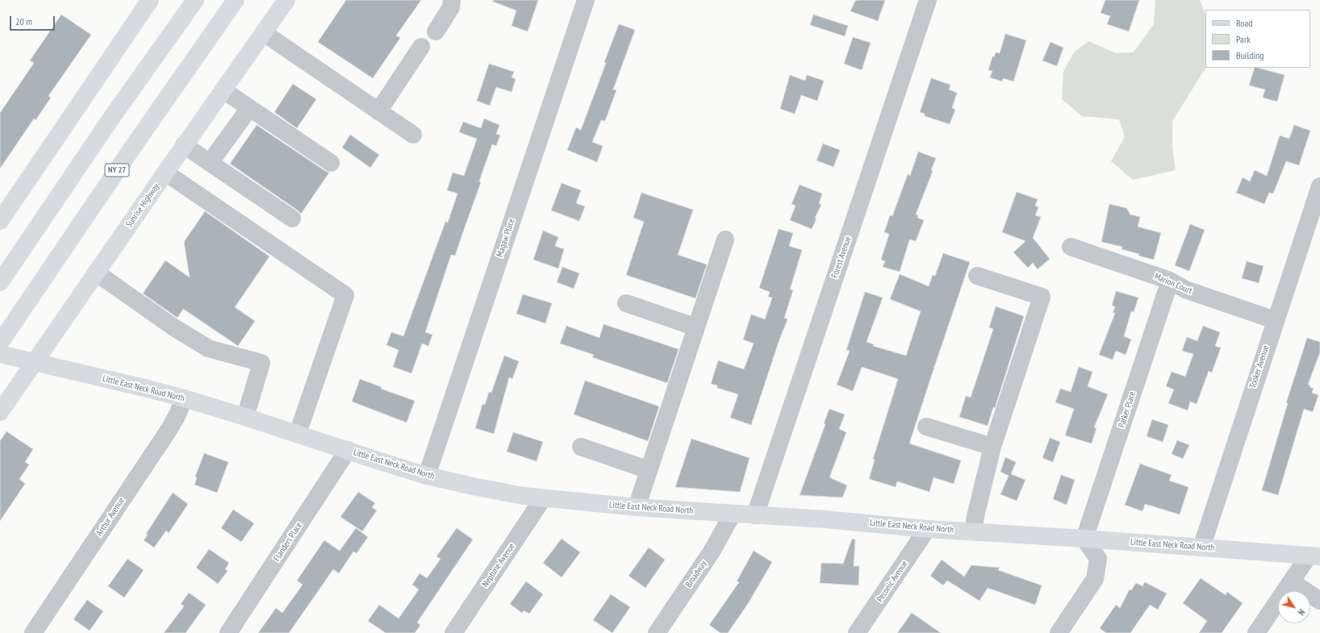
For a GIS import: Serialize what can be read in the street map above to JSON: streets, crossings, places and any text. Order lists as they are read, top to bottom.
{
  "streets": {
    "main road": ["NY 27", "Sunrise Highway", "Little East Neck Road North"],
    "street": [
      "Magaw Place",
      "Forest Avenue",
      "Marion Court",
      "Tooker Avenue",
      "Parker Place",
      "Arthur Avenue",
      "Flanders Place",
      "Neptune Avenue",
      "Broadway",
      "Peconic Avenue"
    ]
  },
  "crossings": [
    ["Magaw Place", "Little East Neck Road North"],
    ["Forest Avenue", "Little East Neck Road North"],
    ["Marion Court", "Tooker Avenue"],
    ["Marion Court", "Parker Place"],
    ["Tooker Avenue", "Little East Neck Road North"],
    ["Little East Neck Road North", "Parker Place"],
    ["Little East Neck Road North", "Arthur Avenue"],
    ["Little East Neck Road North", "Flanders Place"],
    ["Little East Neck Road North", "Neptune Avenue"],
    ["Little East Neck Road North", "Broadway"],
    ["Little East Neck Road North", "Peconic Avenue"]
  ],
  "legend": ["Road", "Park", "Building"],
  "scale_bar": "20 m",
  "north": "bottom right"
}
